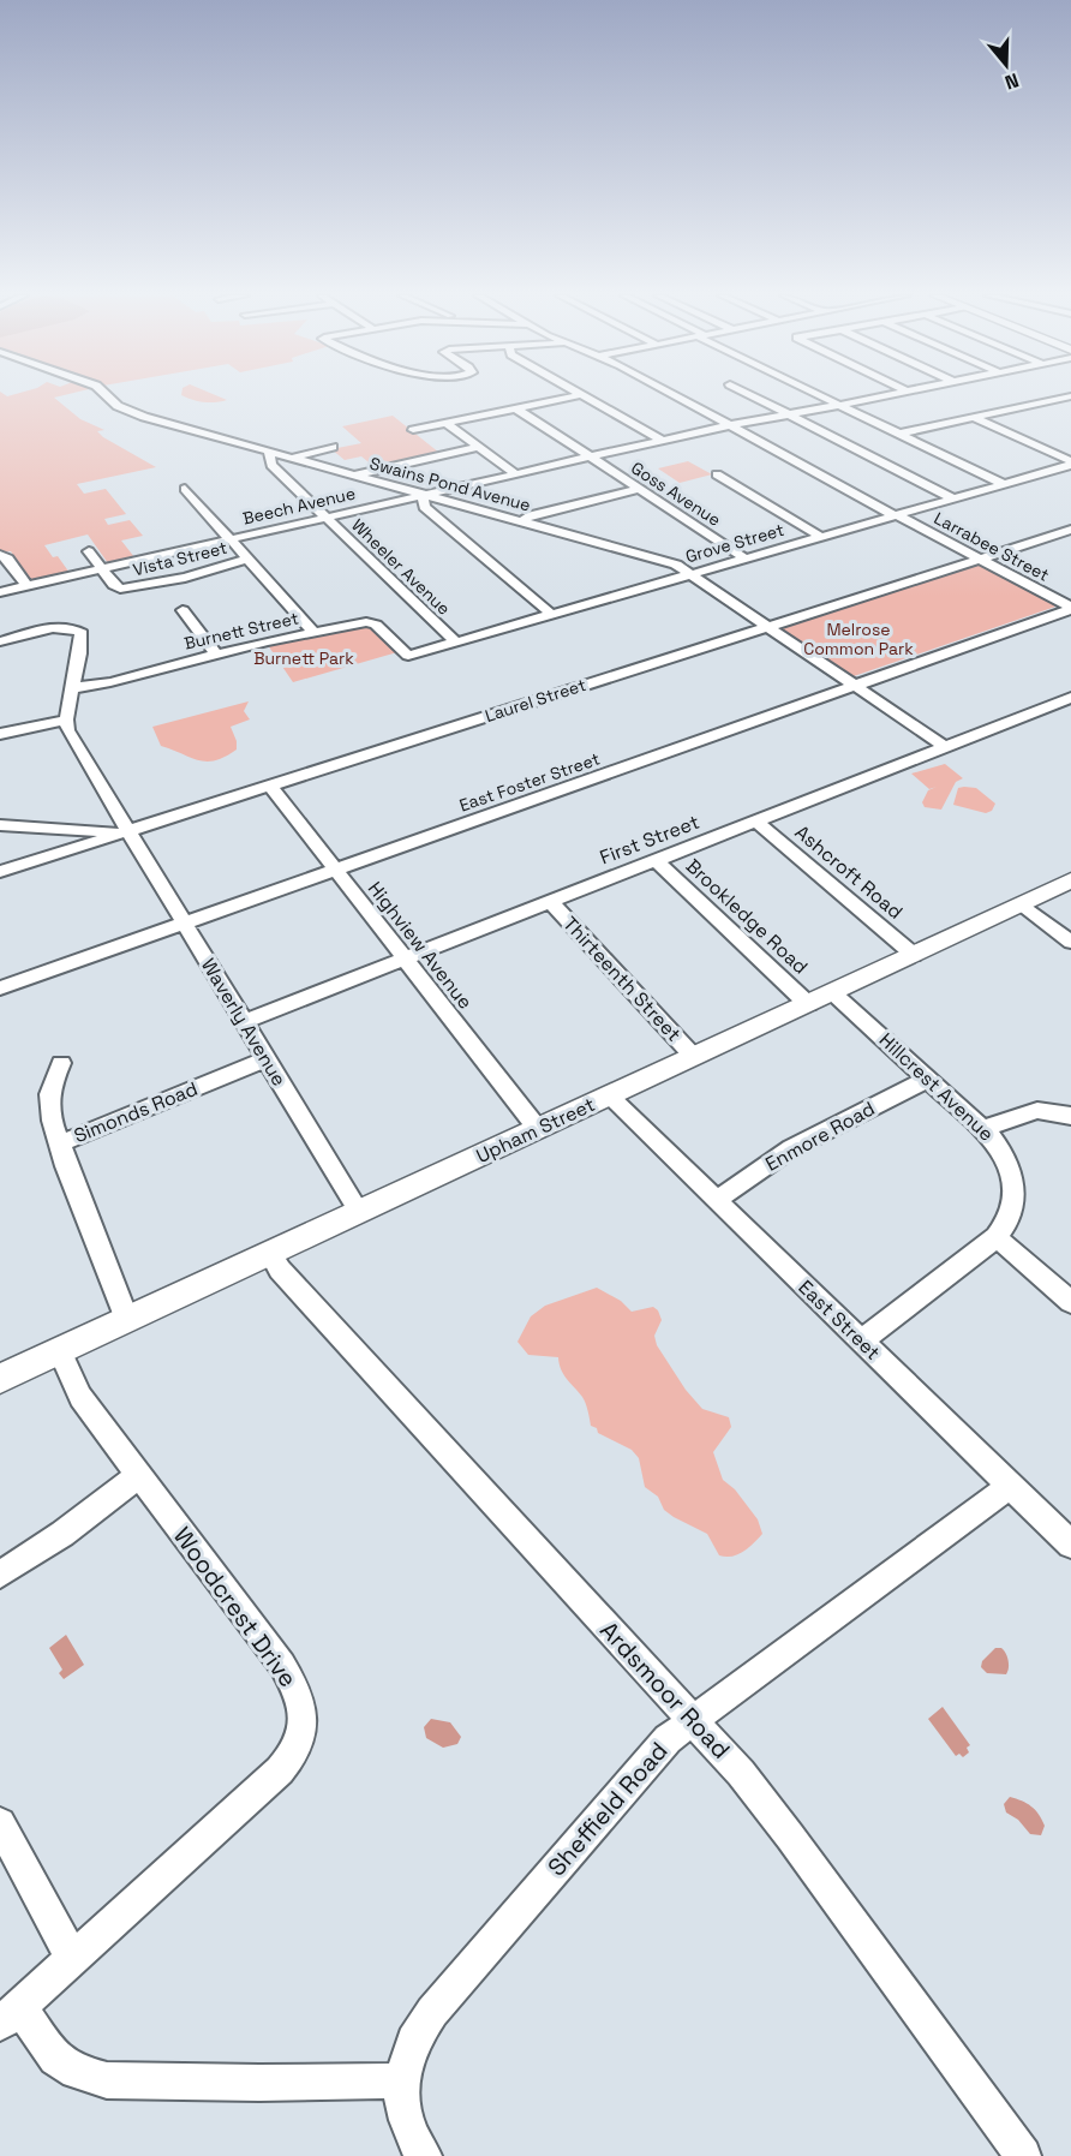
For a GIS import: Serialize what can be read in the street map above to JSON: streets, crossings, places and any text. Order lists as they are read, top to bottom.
{
  "streets": {
    "main road": ["Upham Street"],
    "street": [
      "Swains Pond Avenue",
      "Goss Avenue",
      "Beech Avenue",
      "Grove Street",
      "Larrabee Street",
      "Vista Street",
      "Wheeler Avenue",
      "Burnett Street",
      "Laurel Street",
      "East Foster Street",
      "First Street",
      "Ashcroft Road",
      "Brookledge Road",
      "Highview Avenue",
      "Thirteenth Street",
      "Waverly Avenue",
      "Hillcrest Avenue",
      "Simonds Road",
      "Enmore Road",
      "East Street",
      "Woodcrest Drive",
      "Ardsmoor Road",
      "Sheffield Road"
    ]
  },
  "crossings": [
    ["Swains Pond Avenue", "Beech Avenue"],
    ["Swains Pond Avenue", "Grove Street"],
    ["Swains Pond Avenue", "Wheeler Avenue"],
    ["Swains Pond Avenue", "Laurel Street"],
    ["Swains Pond Avenue", "East Foster Street"],
    ["Swains Pond Avenue", "First Street"],
    ["Goss Avenue", "Beech Avenue"],
    ["Goss Avenue", "Grove Street"],
    ["Beech Avenue", "Larrabee Street"],
    ["Beech Avenue", "Vista Street"],
    ["Beech Avenue", "Wheeler Avenue"],
    ["Grove Street", "Larrabee Street"],
    ["Grove Street", "Wheeler Avenue"],
    ["Grove Street", "Burnett Street"],
    ["Larrabee Street", "Laurel Street"],
    ["Larrabee Street", "East Foster Street"],
    ["Laurel Street", "Highview Avenue"],
    ["Laurel Street", "Waverly Avenue"],
    ["East Foster Street", "Highview Avenue"],
    ["East Foster Street", "Waverly Avenue"],
    ["First Street", "Ashcroft Road"],
    ["First Street", "Brookledge Road"],
    ["First Street", "Highview Avenue"],
    ["First Street", "Thirteenth Street"],
    ["First Street", "Waverly Avenue"],
    ["Ashcroft Road", "Upham Street"],
    ["Brookledge Road", "Upham Street"],
    ["Highview Avenue", "Upham Street"],
    ["Thirteenth Street", "Upham Street"],
    ["Waverly Avenue", "Simonds Road"],
    ["Waverly Avenue", "Upham Street"],
    ["Hillcrest Avenue", "Upham Street"],
    ["Hillcrest Avenue", "Enmore Road"],
    ["Hillcrest Avenue", "East Street"],
    ["Simonds Road", "Upham Street"],
    ["Upham Street", "East Street"],
    ["Upham Street", "Woodcrest Drive"],
    ["Upham Street", "Ardsmoor Road"],
    ["Enmore Road", "East Street"],
    ["East Street", "Sheffield Road"],
    ["Ardsmoor Road", "Sheffield Road"]
  ],
  "parks": ["Melrose Common Park", "Burnett Park"],
  "north": "bottom"
}
